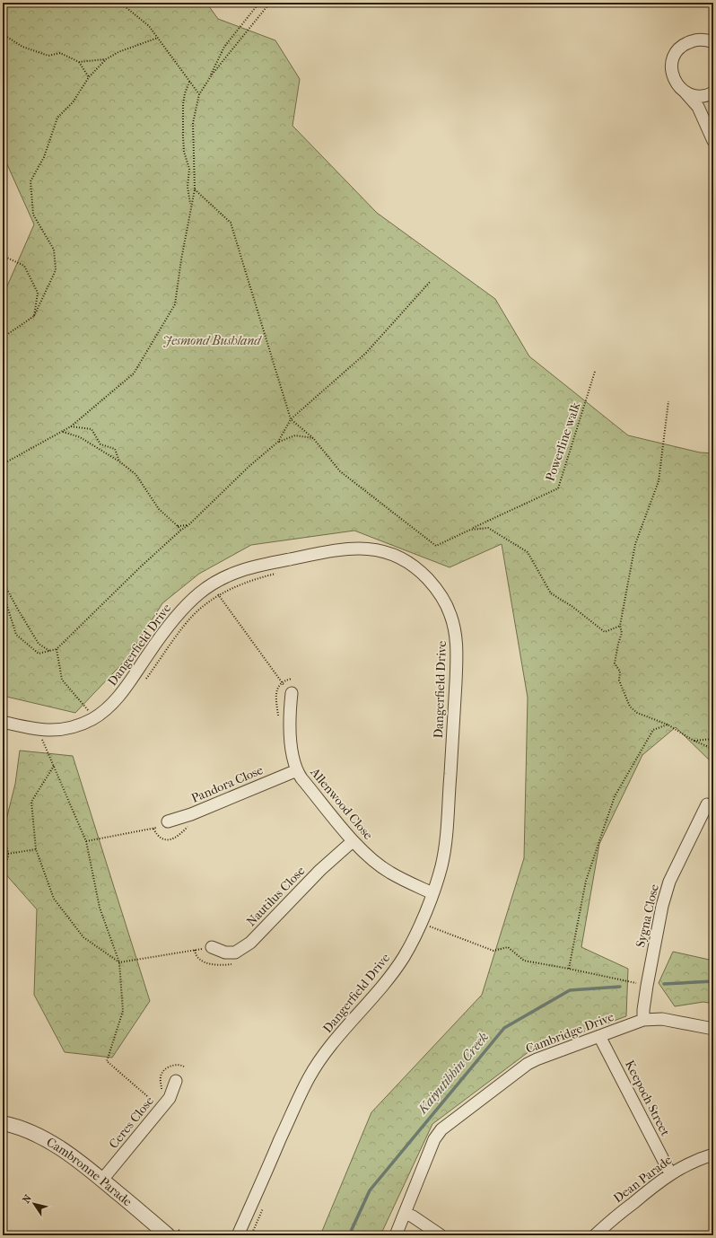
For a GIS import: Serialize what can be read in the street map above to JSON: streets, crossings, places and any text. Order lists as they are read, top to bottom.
{
  "streets": {
    "street": [
      "Dangerfield Drive",
      "Pandora Close",
      "Allenwood Close",
      "Nautilus Close",
      "Sygna Close",
      "Cambridge Drive",
      "Keepoch Street",
      "Ceres Close",
      "Cambronne Parade",
      "Dean Parade"
    ],
    "path": ["Powerline walk"]
  },
  "crossings": [
    ["Dangerfield Drive", "Allenwood Close"],
    ["Pandora Close", "Allenwood Close"],
    ["Allenwood Close", "Nautilus Close"],
    ["Sygna Close", "Cambridge Drive"],
    ["Cambridge Drive", "Keepoch Street"],
    ["Keepoch Street", "Dean Parade"],
    ["Ceres Close", "Cambronne Parade"]
  ],
  "water": ["Kaiyutibbin Creek"],
  "parks": ["Jesmond Bushland"],
  "north": "top left"
}
